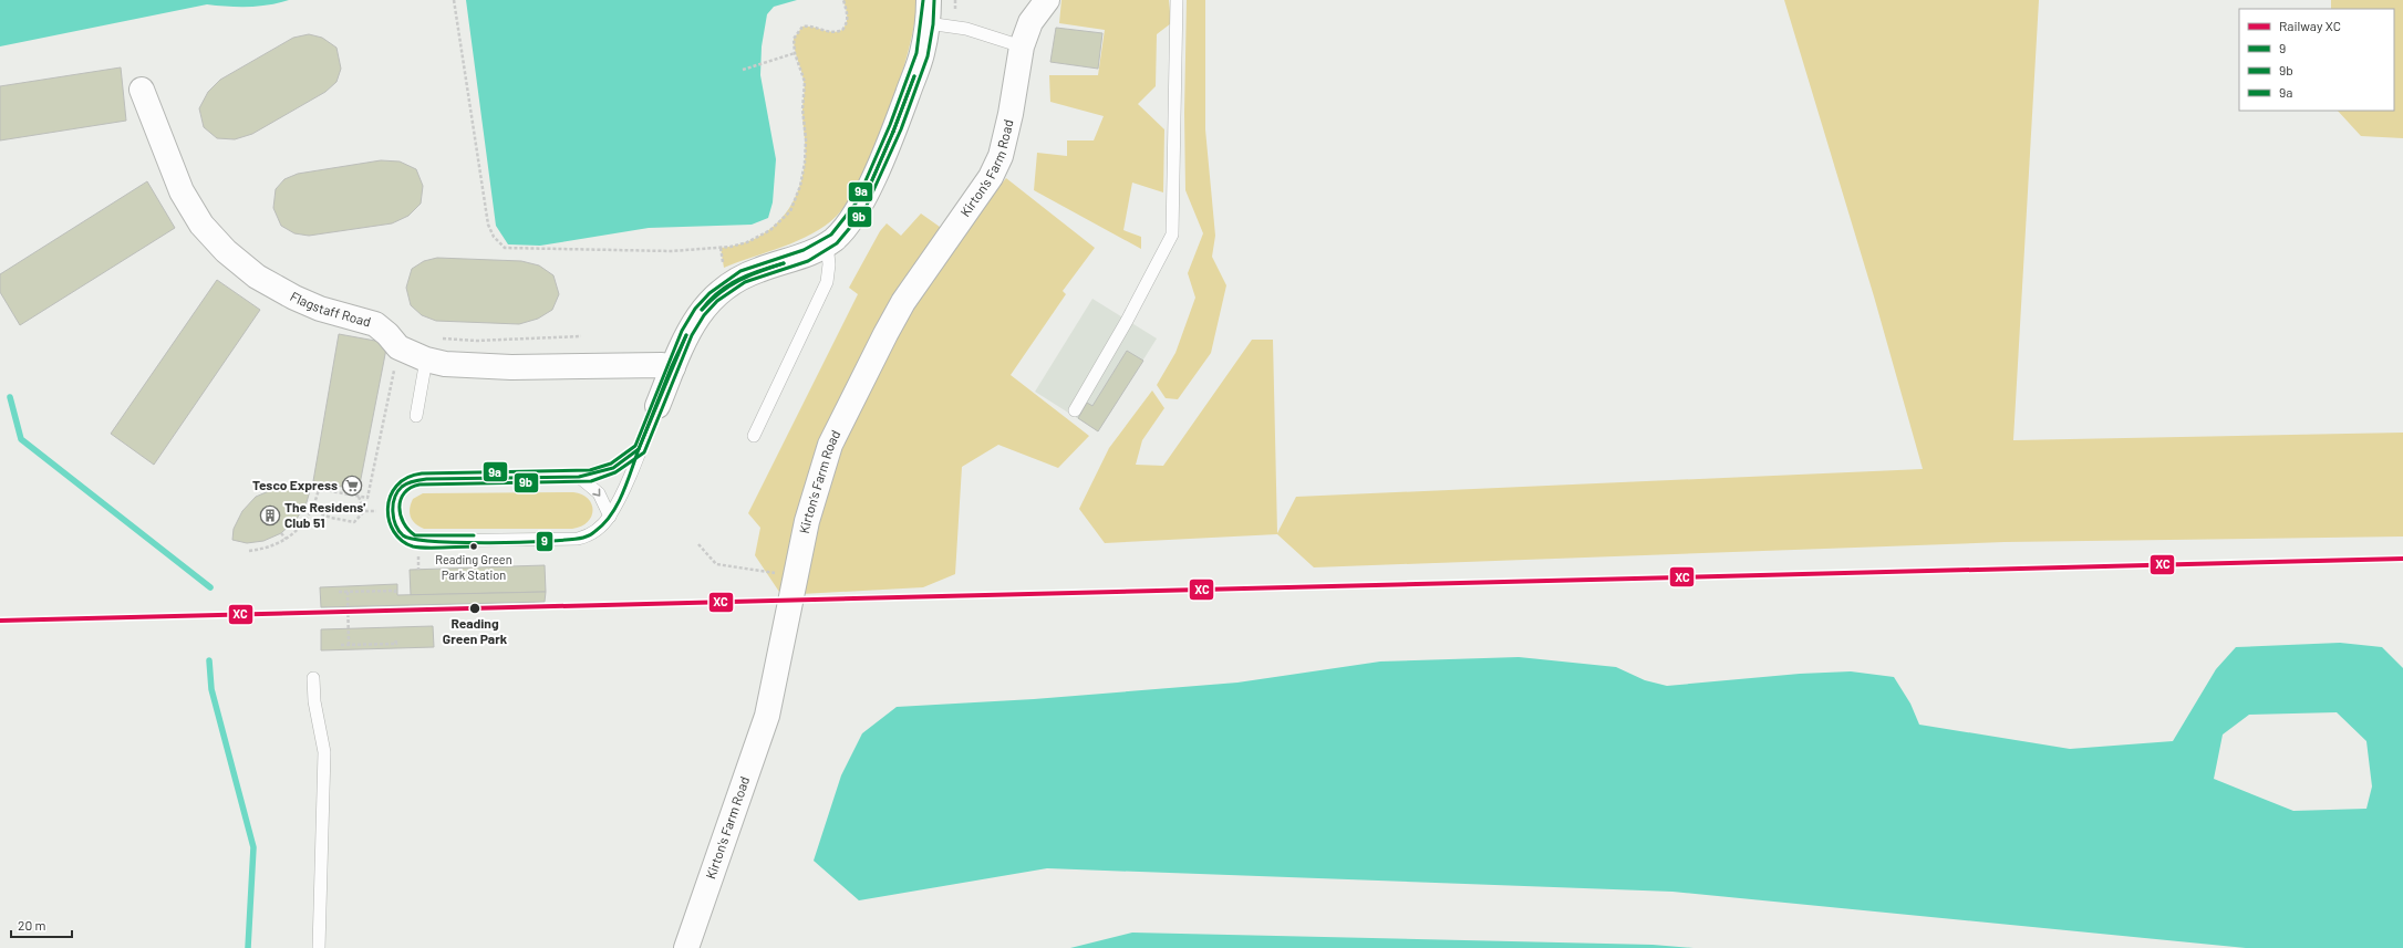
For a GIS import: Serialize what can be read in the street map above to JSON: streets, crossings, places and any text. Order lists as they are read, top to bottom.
{
  "streets": {
    "street": ["Kirton's Farm Road", "Flagstaff Road"]
  },
  "places": {
    "supermarket": ["Tesco Express"],
    "building": ["The Residens' Club 51"],
    "other": ["Reading Green Park Station", "Reading Green Park"]
  },
  "lines": [
    "transit line 9b",
    "transit line 9a",
    "transit line 9",
    "rail line XC"
  ],
  "legend": [
    "Railway XC",
    "9",
    "9b",
    "9a"
  ],
  "scale_bar": "20 m"
}
